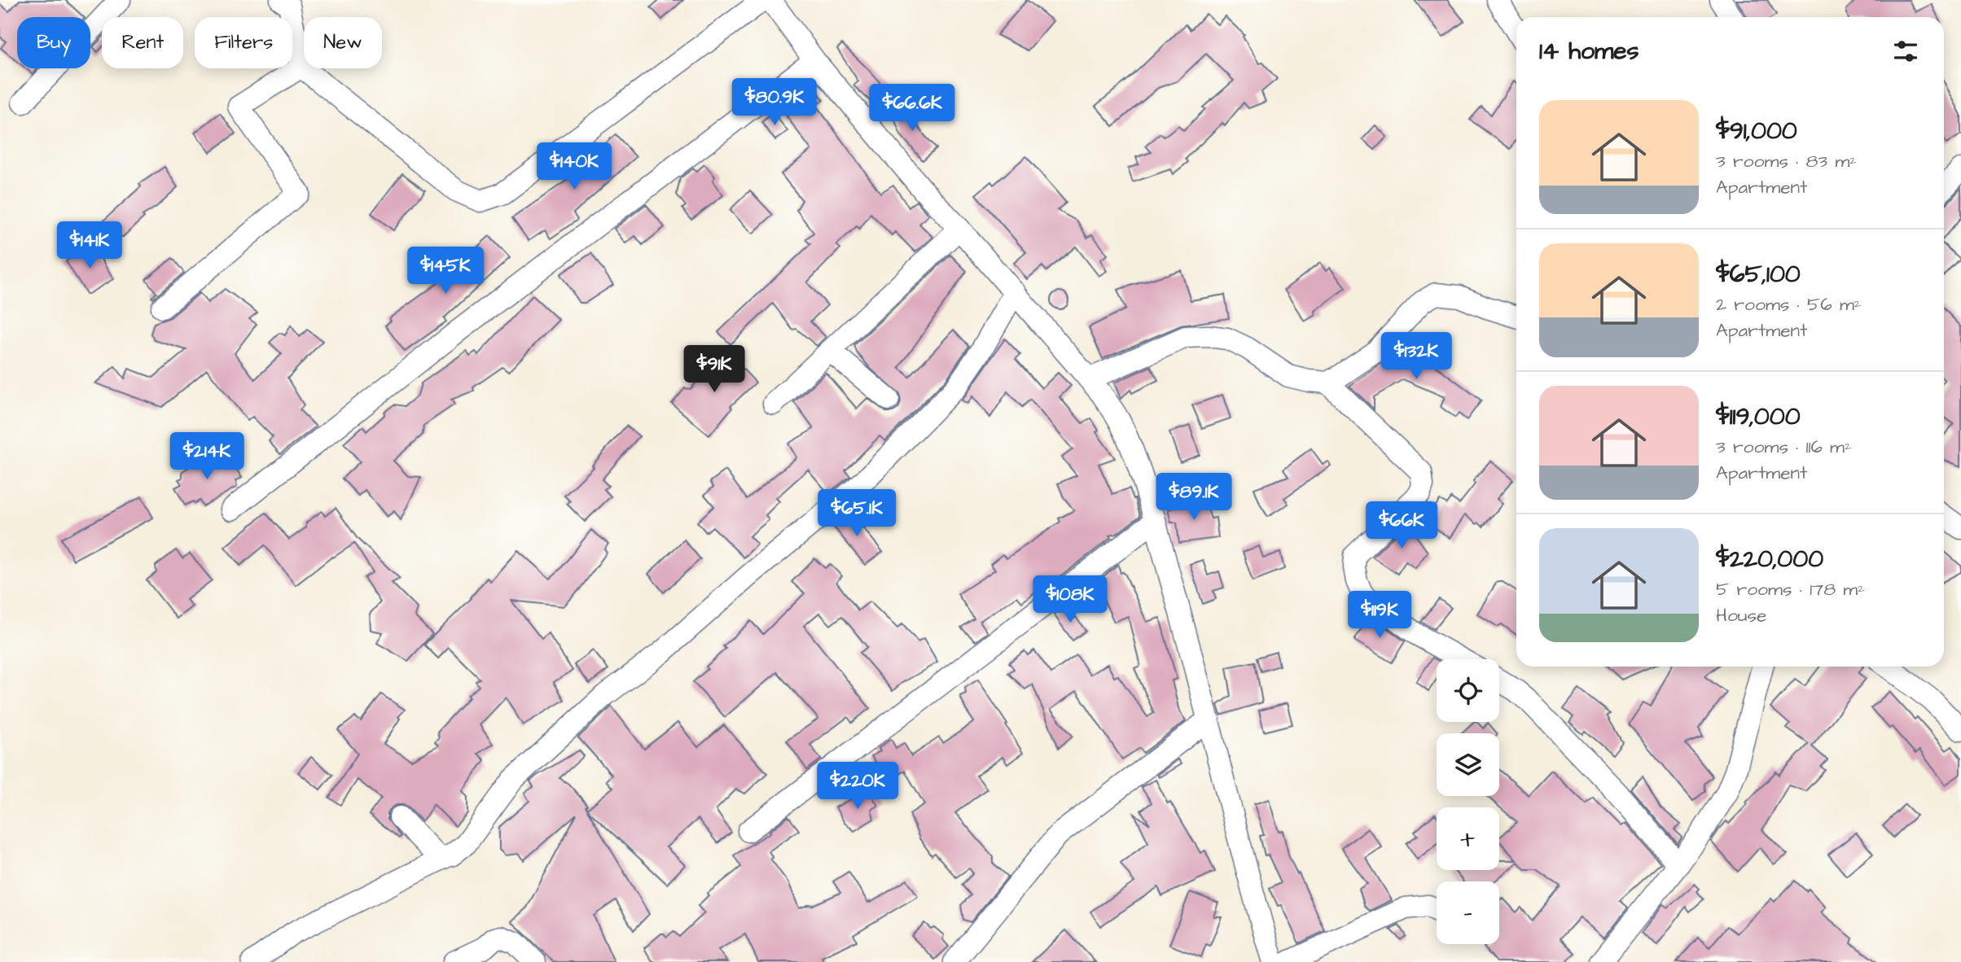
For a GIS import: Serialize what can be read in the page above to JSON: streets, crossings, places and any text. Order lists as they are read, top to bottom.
{
  "page": {
    "chip": [
      "Buy",
      "Rent",
      "Filters",
      "New"
    ],
    "heading": "14 homes",
    "price": [
      "$80.9K",
      "$66.6K",
      "$140K",
      "$141K",
      "$145K",
      "$132K",
      "$91K",
      "$214K",
      "$89.1K",
      "$65.1K",
      "$66K",
      "$108K",
      "$119K",
      "$220K"
    ],
    "list": [
      {
        "name": "$91,000",
        "note": "3 rooms · 83 m² · Apartment"
      },
      {
        "name": "$65,100",
        "note": "2 rooms · 56 m² · Apartment"
      },
      {
        "name": "$119,000",
        "note": "3 rooms · 116 m² · Apartment"
      },
      {
        "name": "$220,000",
        "note": "5 rooms · 178 m² · House"
      }
    ],
    "map_buttons": ["+", "−"]
  }
}
